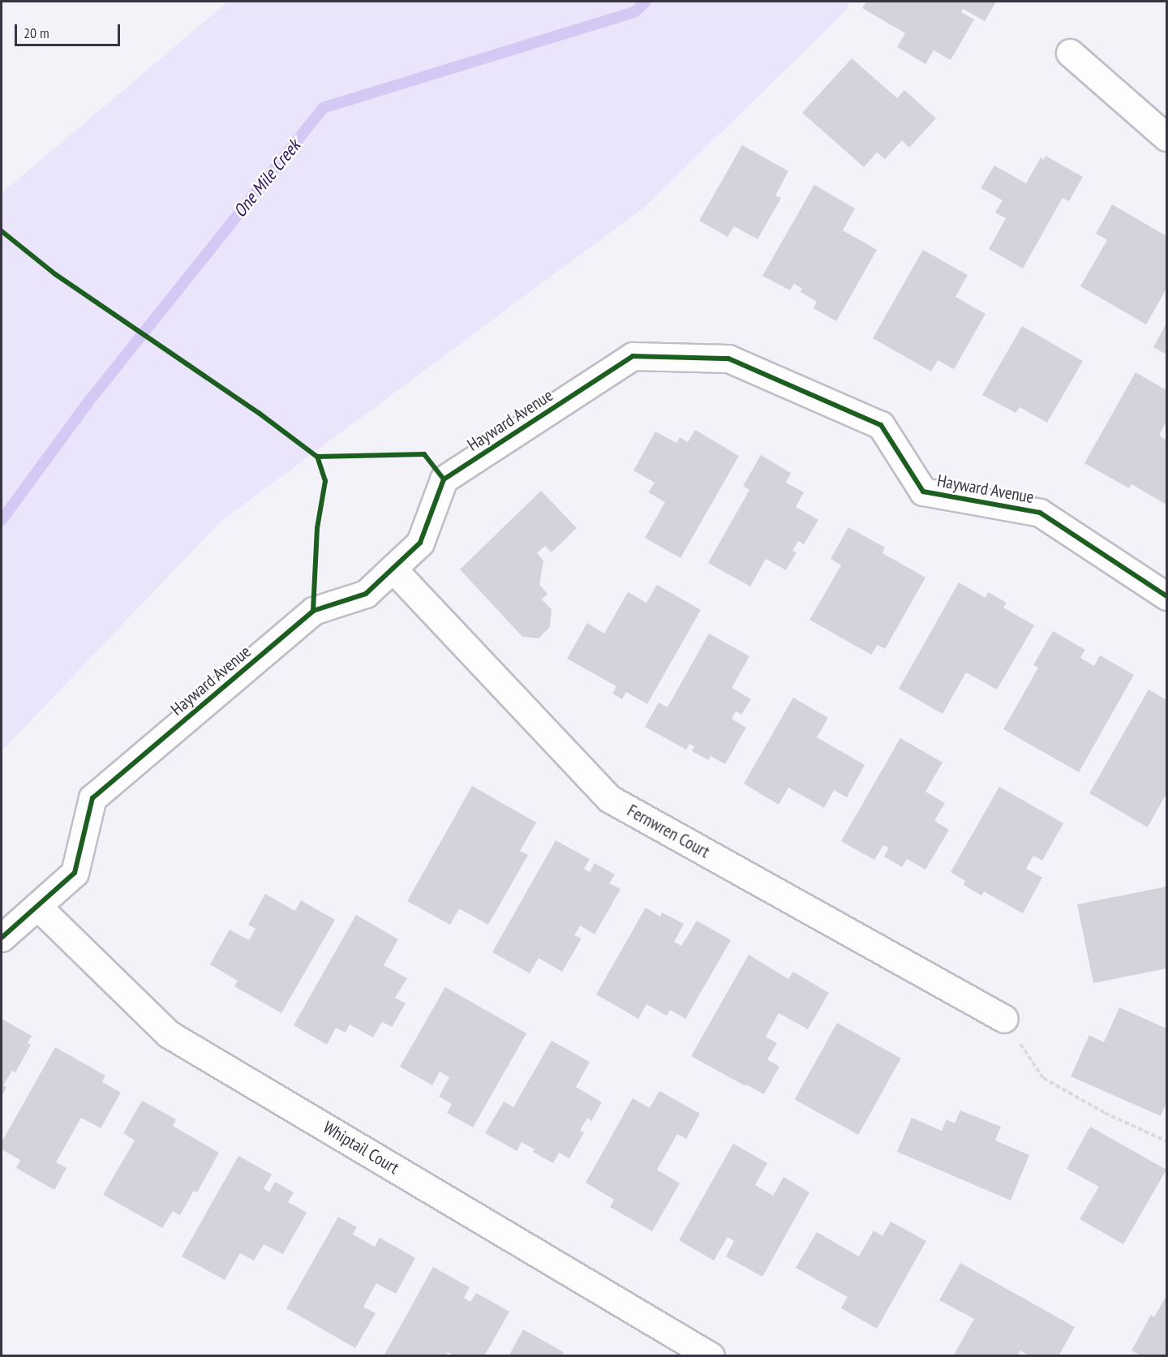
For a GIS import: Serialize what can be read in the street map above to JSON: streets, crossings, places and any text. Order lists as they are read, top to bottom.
{
  "streets": {
    "street": ["Hayward Avenue", "Fernwren Court", "Whiptail Court"]
  },
  "crossings": [
    ["Hayward Avenue", "Fernwren Court"],
    ["Hayward Avenue", "Whiptail Court"]
  ],
  "water": ["One Mile Creek"],
  "scale_bar": "20 m"
}
